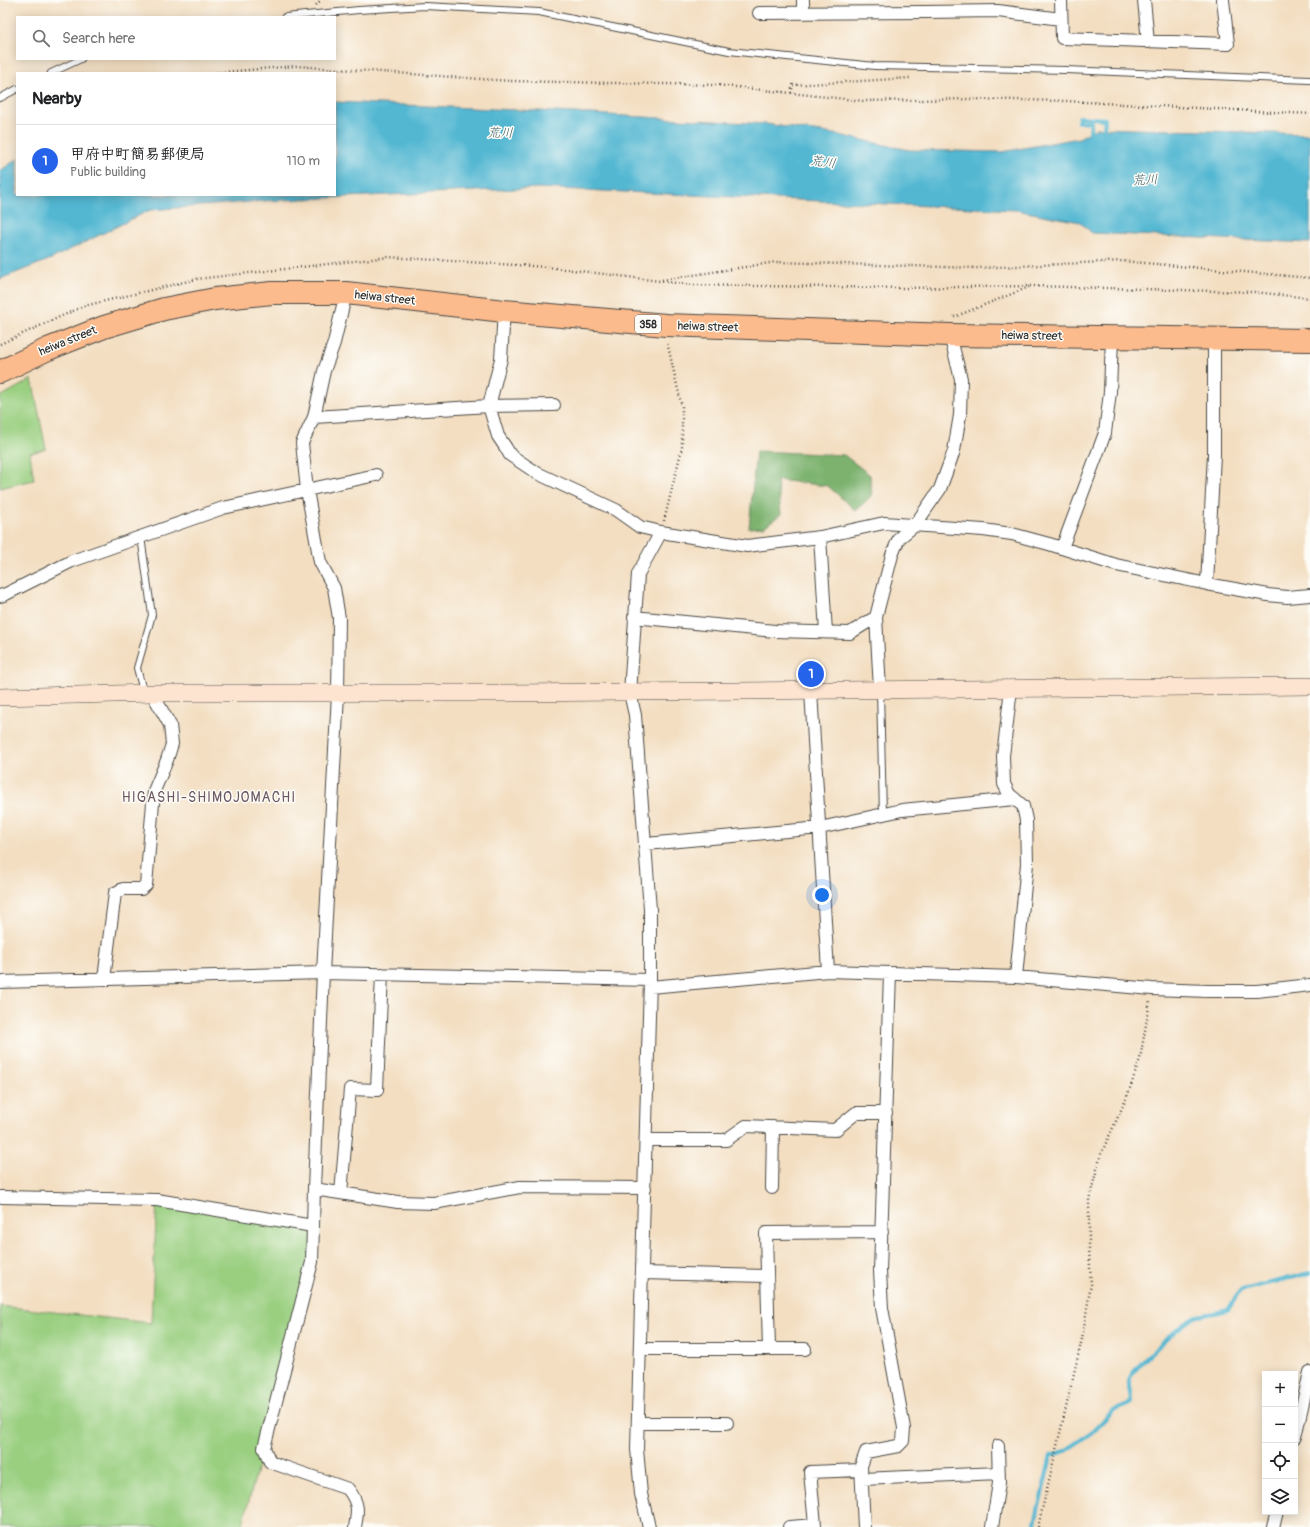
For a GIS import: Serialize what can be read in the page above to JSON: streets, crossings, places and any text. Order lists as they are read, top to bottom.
{
  "streets": {
    "highway": ["heiwa street", "358"]
  },
  "districts": ["HIGASHI-SHIMOJOMACHI"],
  "water": ["荒川"],
  "page": {
    "search": "Search here",
    "heading": "Nearby",
    "list": [
      {
        "mark": "1",
        "name": "甲府中町簡易郵便局",
        "note": "Public building",
        "value": "110 m"
      }
    ],
    "pins": "1",
    "map_buttons": ["+", "−"]
  }
}
